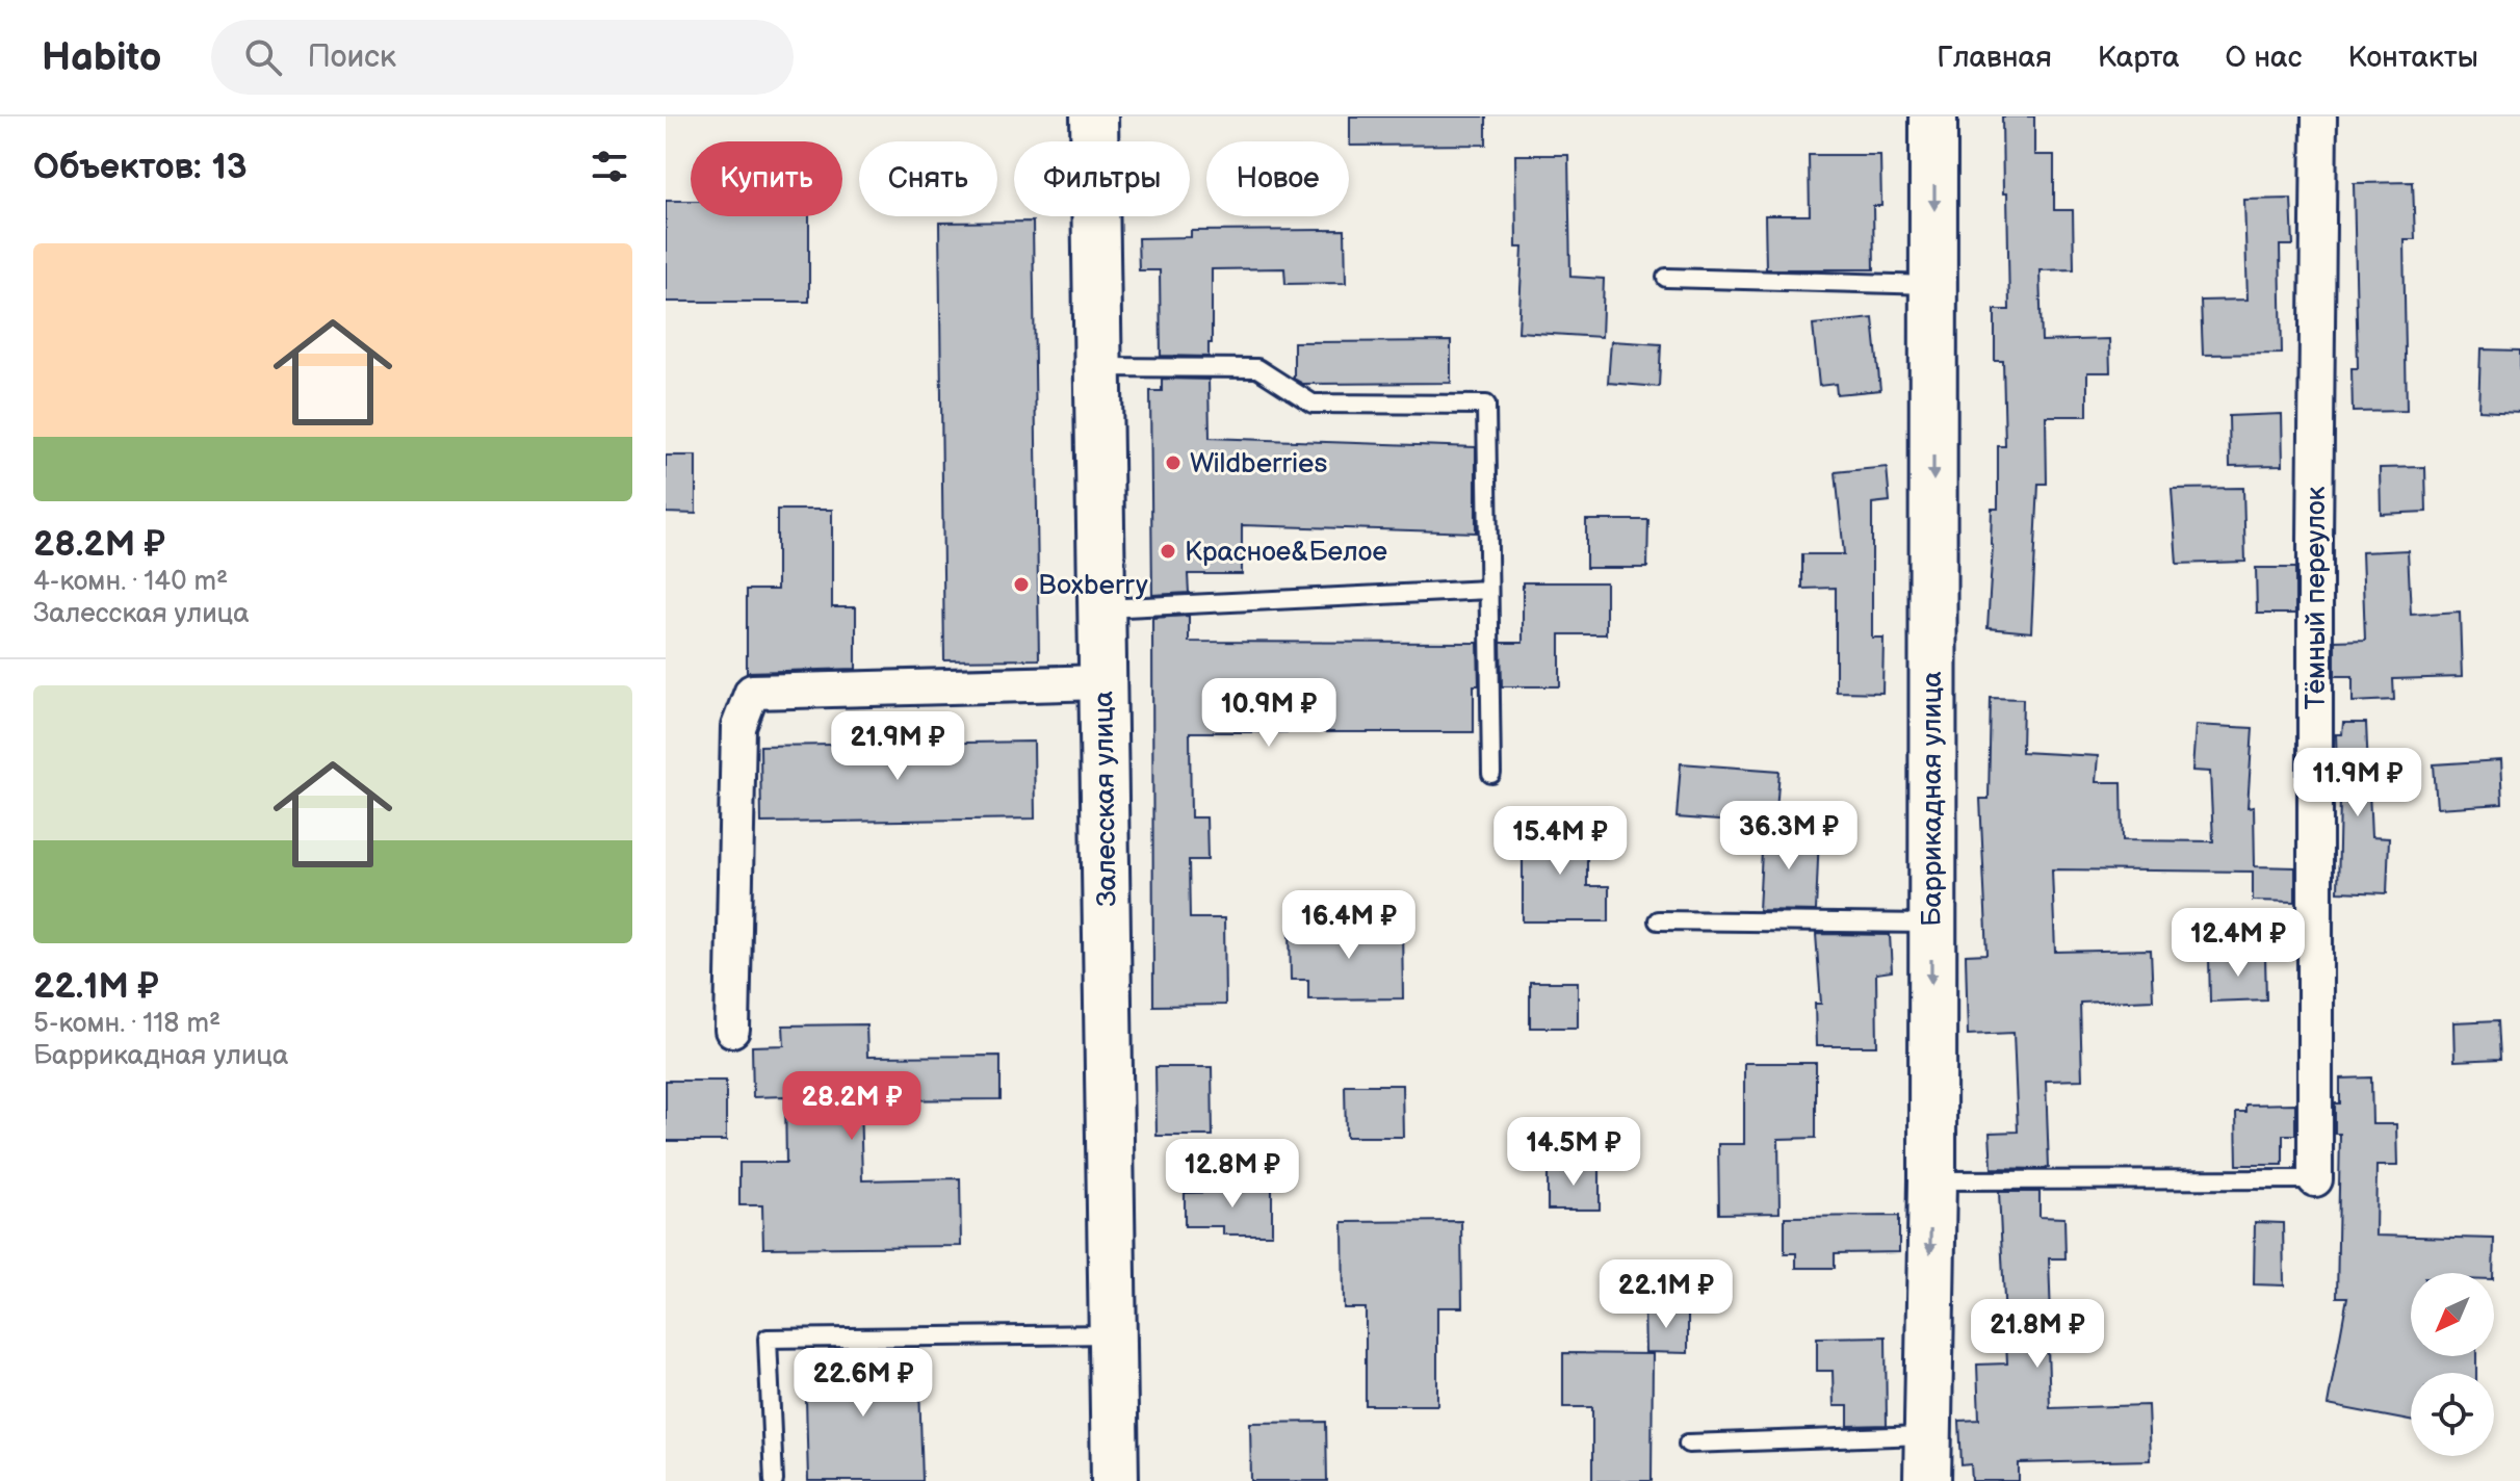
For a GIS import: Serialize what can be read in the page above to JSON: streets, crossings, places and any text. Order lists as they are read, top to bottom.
{
  "streets": {
    "main road": ["Залесская улица", "Баррикадная улица"],
    "street": ["Тёмный переулок"]
  },
  "one_way": ["Баррикадная улица"],
  "places": ["Wildberries", "Красное&Белое", "Boxberry"],
  "north": "bottom left",
  "page": {
    "header": "Habito",
    "search": "Поиск",
    "nav": [
      "Главная",
      "Карта",
      "О нас",
      "Контакты"
    ],
    "heading": "Объектов: 13",
    "chip": [
      "Купить",
      "Снять",
      "Фильтры",
      "Новое"
    ],
    "list": [
      {
        "name": "28.2M ₽",
        "note": "4-комн. · 140 m² · Залесская улица"
      },
      {
        "name": "22.1M ₽",
        "note": "5-комн. · 118 m² · Баррикадная улица"
      }
    ],
    "price": [
      "10.9M ₽",
      "21.9M ₽",
      "11.9M ₽",
      "36.3M ₽",
      "15.4M ₽",
      "16.4M ₽",
      "12.4M ₽",
      "28.2M ₽",
      "14.5M ₽",
      "12.8M ₽",
      "22.1M ₽",
      "21.8M ₽",
      "22.6M ₽"
    ]
  }
}
